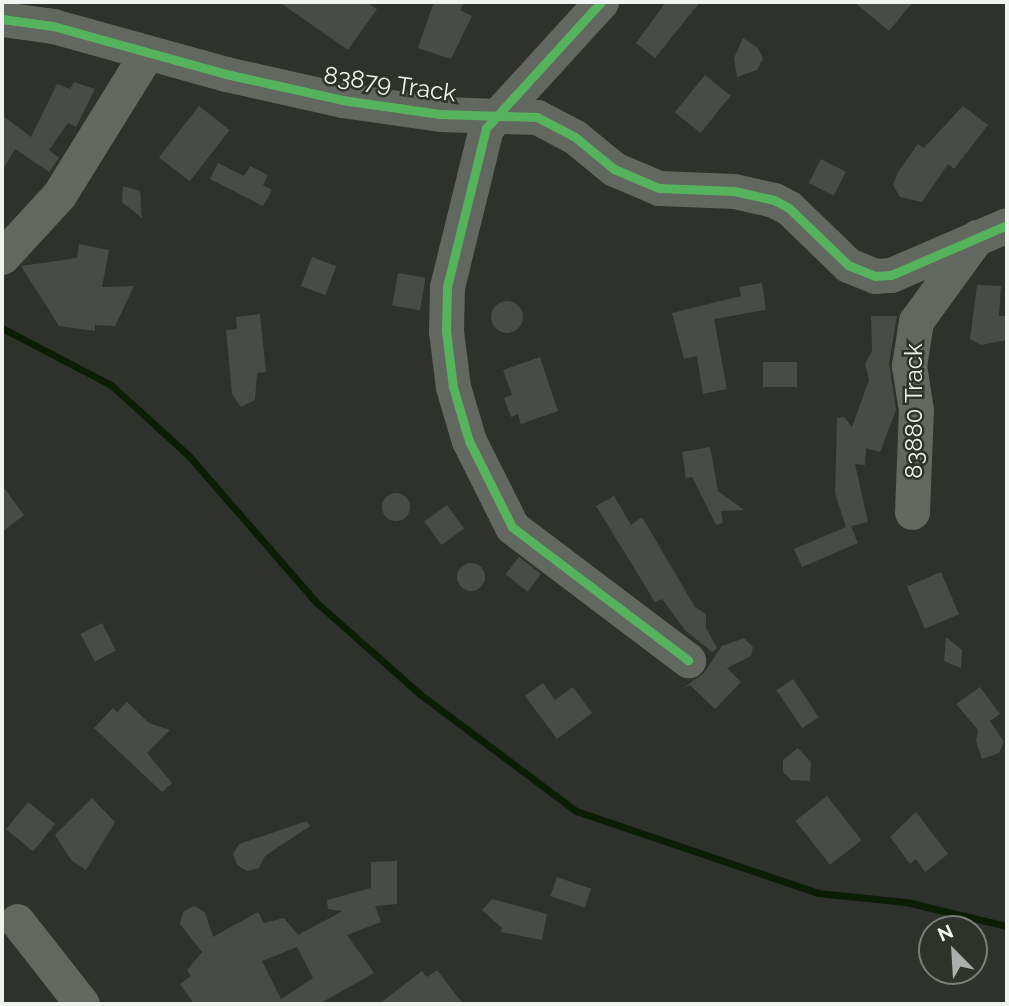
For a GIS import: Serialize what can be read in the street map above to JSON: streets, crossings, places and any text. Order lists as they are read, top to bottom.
{
  "streets": {
    "street": ["83879 Track", "83880 Track"]
  },
  "crossings": [
    ["83879 Track", "83880 Track"]
  ],
  "north": "top left"
}
